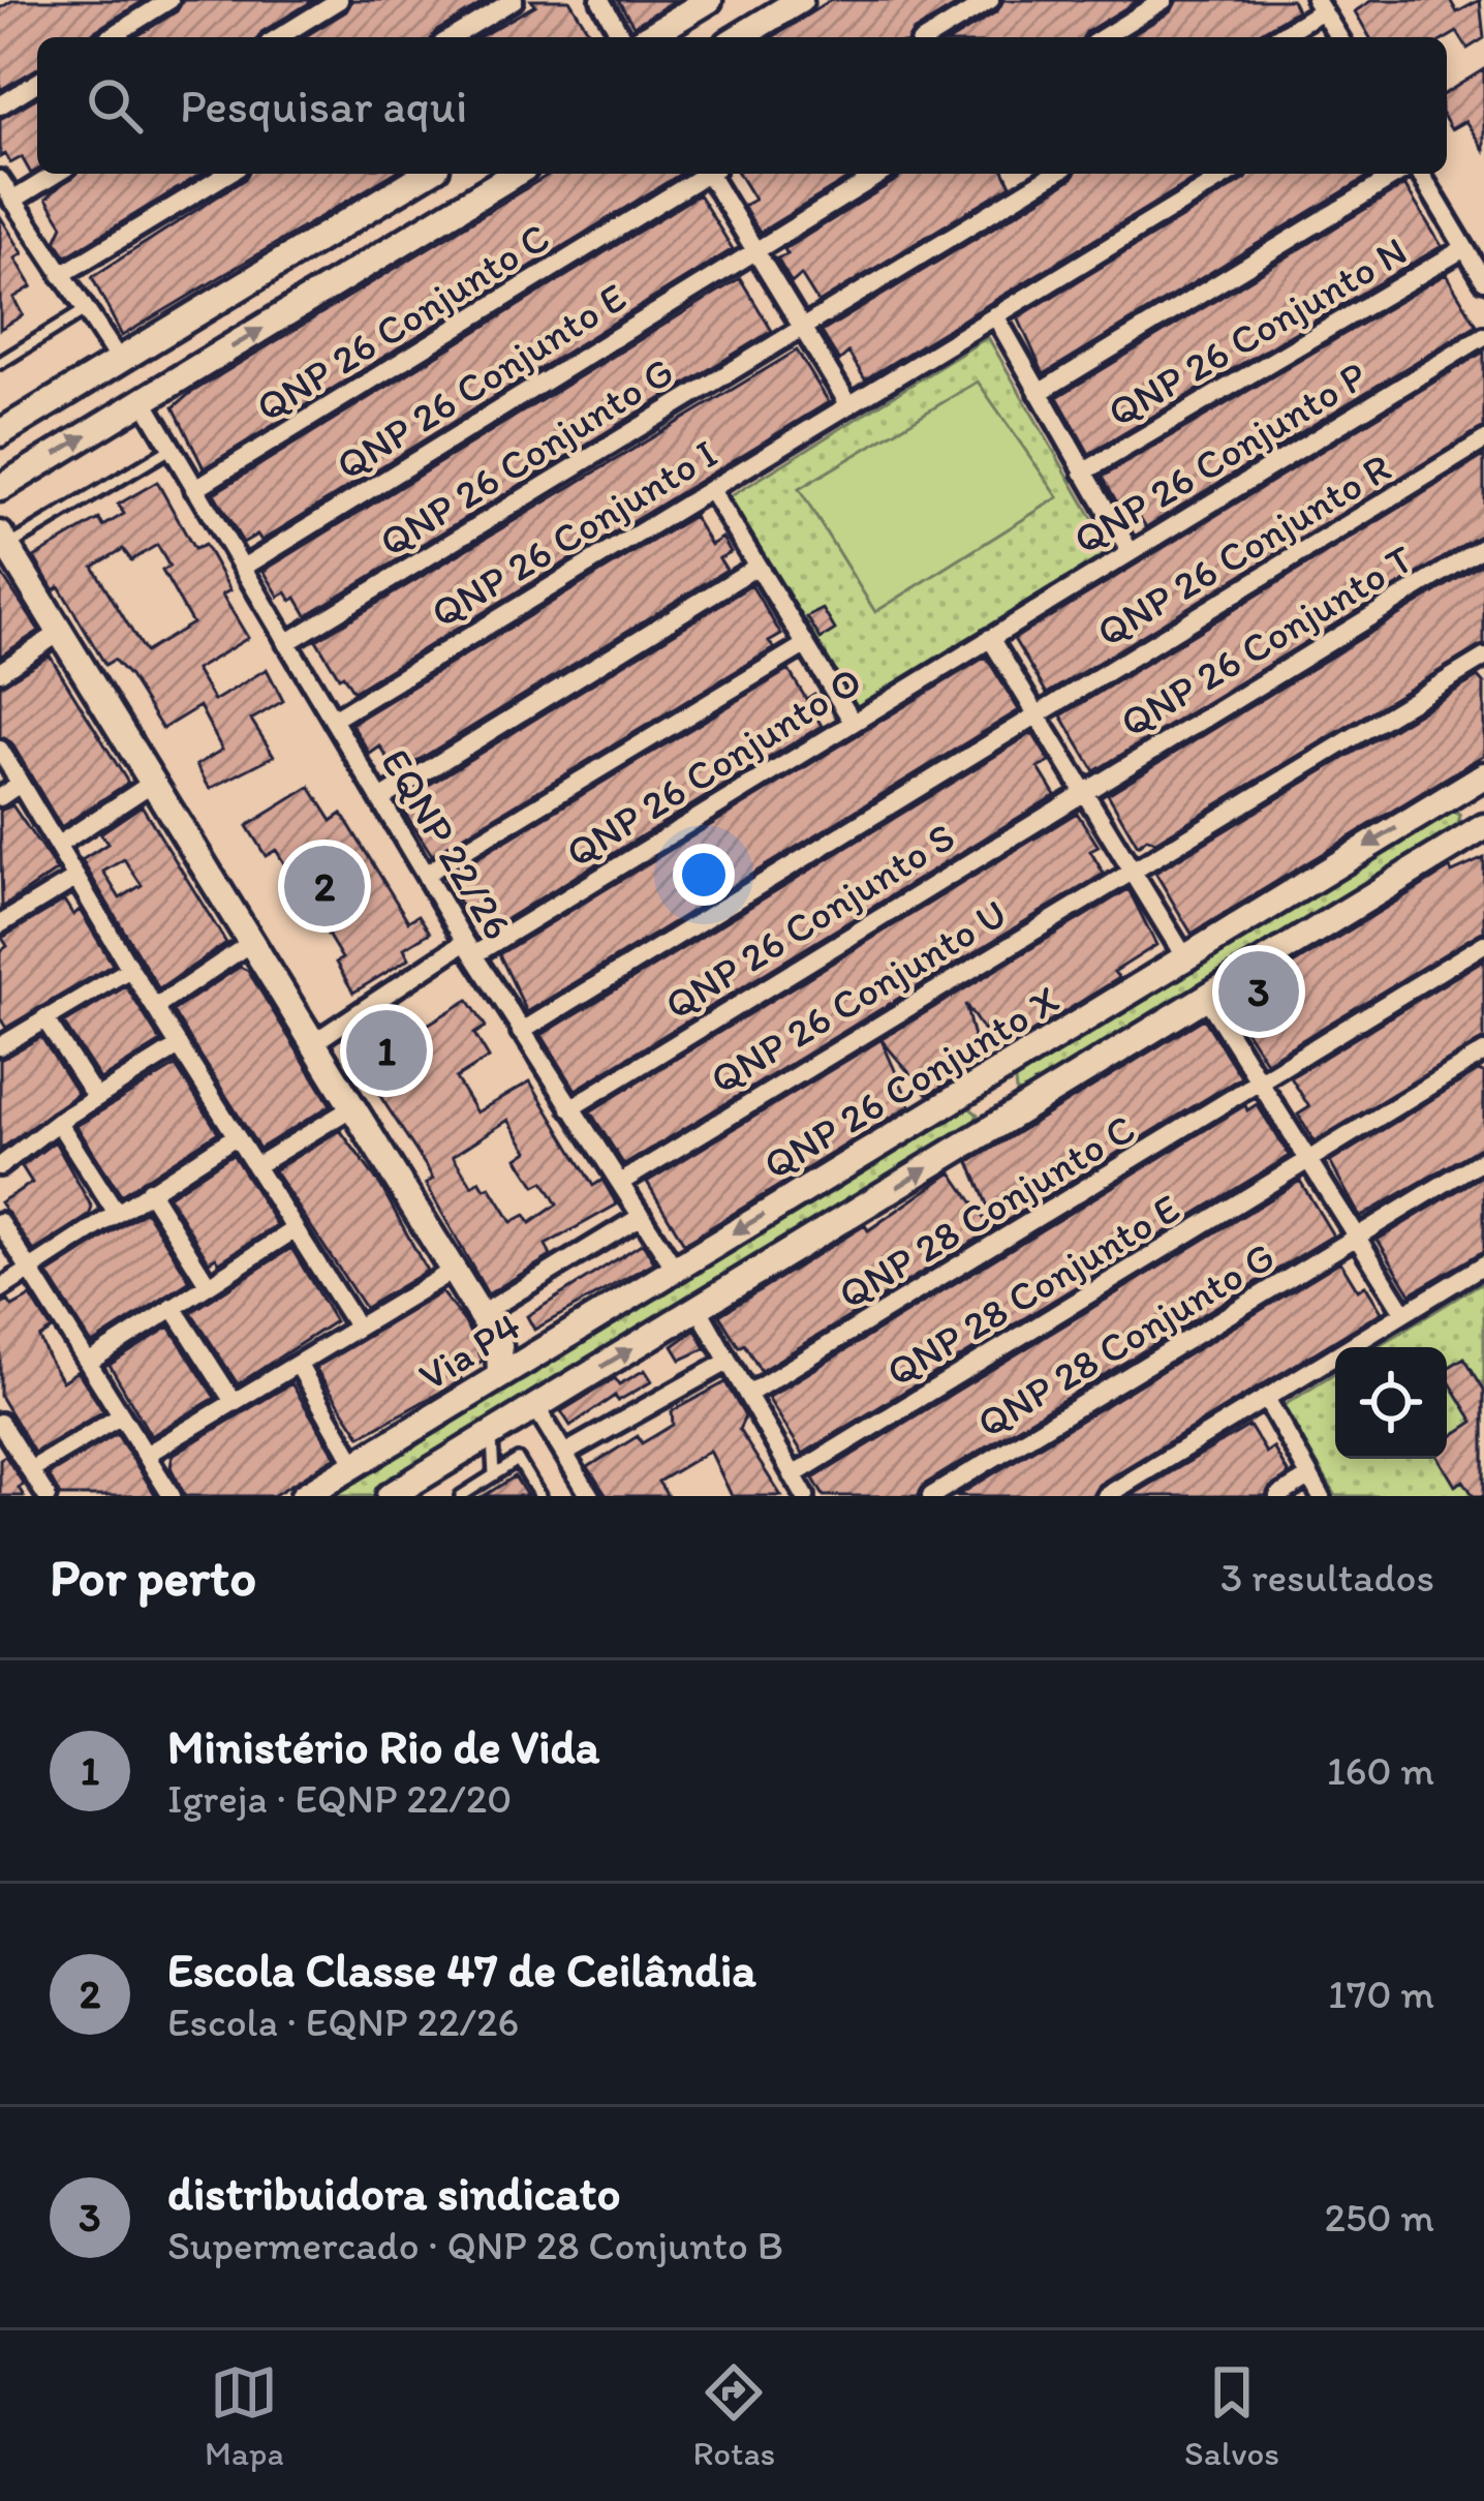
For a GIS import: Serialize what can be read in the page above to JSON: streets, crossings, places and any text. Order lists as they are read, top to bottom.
{
  "streets": {
    "street": [
      "QNP 26 Conjunto C",
      "QNP 26 Conjunto N",
      "QNP 26 Conjunto E",
      "QNP 26 Conjunto G",
      "QNP 26 Conjunto P",
      "QNP 26 Conjunto I",
      "QNP 26 Conjunto R",
      "QNP 26 Conjunto T",
      "QNP 26 Conjunto O",
      "EQNP 22/26",
      "QNP 26 Conjunto S",
      "QNP 26 Conjunto U",
      "QNP 26 Conjunto X",
      "QNP 28 Conjunto C",
      "QNP 28 Conjunto E",
      "QNP 28 Conjunto G",
      "Via P4"
    ]
  },
  "crossings": [
    ["QNP 26 Conjunto C", "EQNP 22/26"],
    ["QNP 26 Conjunto E", "EQNP 22/26"],
    ["QNP 26 Conjunto G", "EQNP 22/26"],
    ["QNP 26 Conjunto P", "QNP 26 Conjunto O"],
    ["QNP 26 Conjunto I", "EQNP 22/26"],
    ["QNP 26 Conjunto R", "EQNP 22/26"],
    ["QNP 26 Conjunto T", "QNP 26 Conjunto S"],
    ["QNP 26 Conjunto O", "EQNP 22/26"],
    ["EQNP 22/26", "QNP 26 Conjunto S"],
    ["EQNP 22/26", "QNP 26 Conjunto U"],
    ["EQNP 22/26", "QNP 26 Conjunto X"],
    ["EQNP 22/26", "Via P4"],
    ["QNP 26 Conjunto X", "Via P4"]
  ],
  "one_way": ["QNP 26 Conjunto X"],
  "page": {
    "search": "Pesquisar aqui",
    "pins": ["2", "3", "1"],
    "heading": ["Por perto", "3 resultados"],
    "list": [
      {
        "mark": "1",
        "name": "Ministério Rio de Vida",
        "note": "Igreja · EQNP 22/20",
        "value": "160 m"
      },
      {
        "mark": "2",
        "name": "Escola Classe 47 de Ceilândia",
        "note": "Escola · EQNP 22/26",
        "value": "170 m"
      },
      {
        "mark": "3",
        "name": "distribuidora sindicato",
        "note": "Supermercado · QNP 28 Conjunto B",
        "value": "250 m"
      }
    ],
    "nav": ["Mapa", "Rotas", "Salvos"]
  }
}
